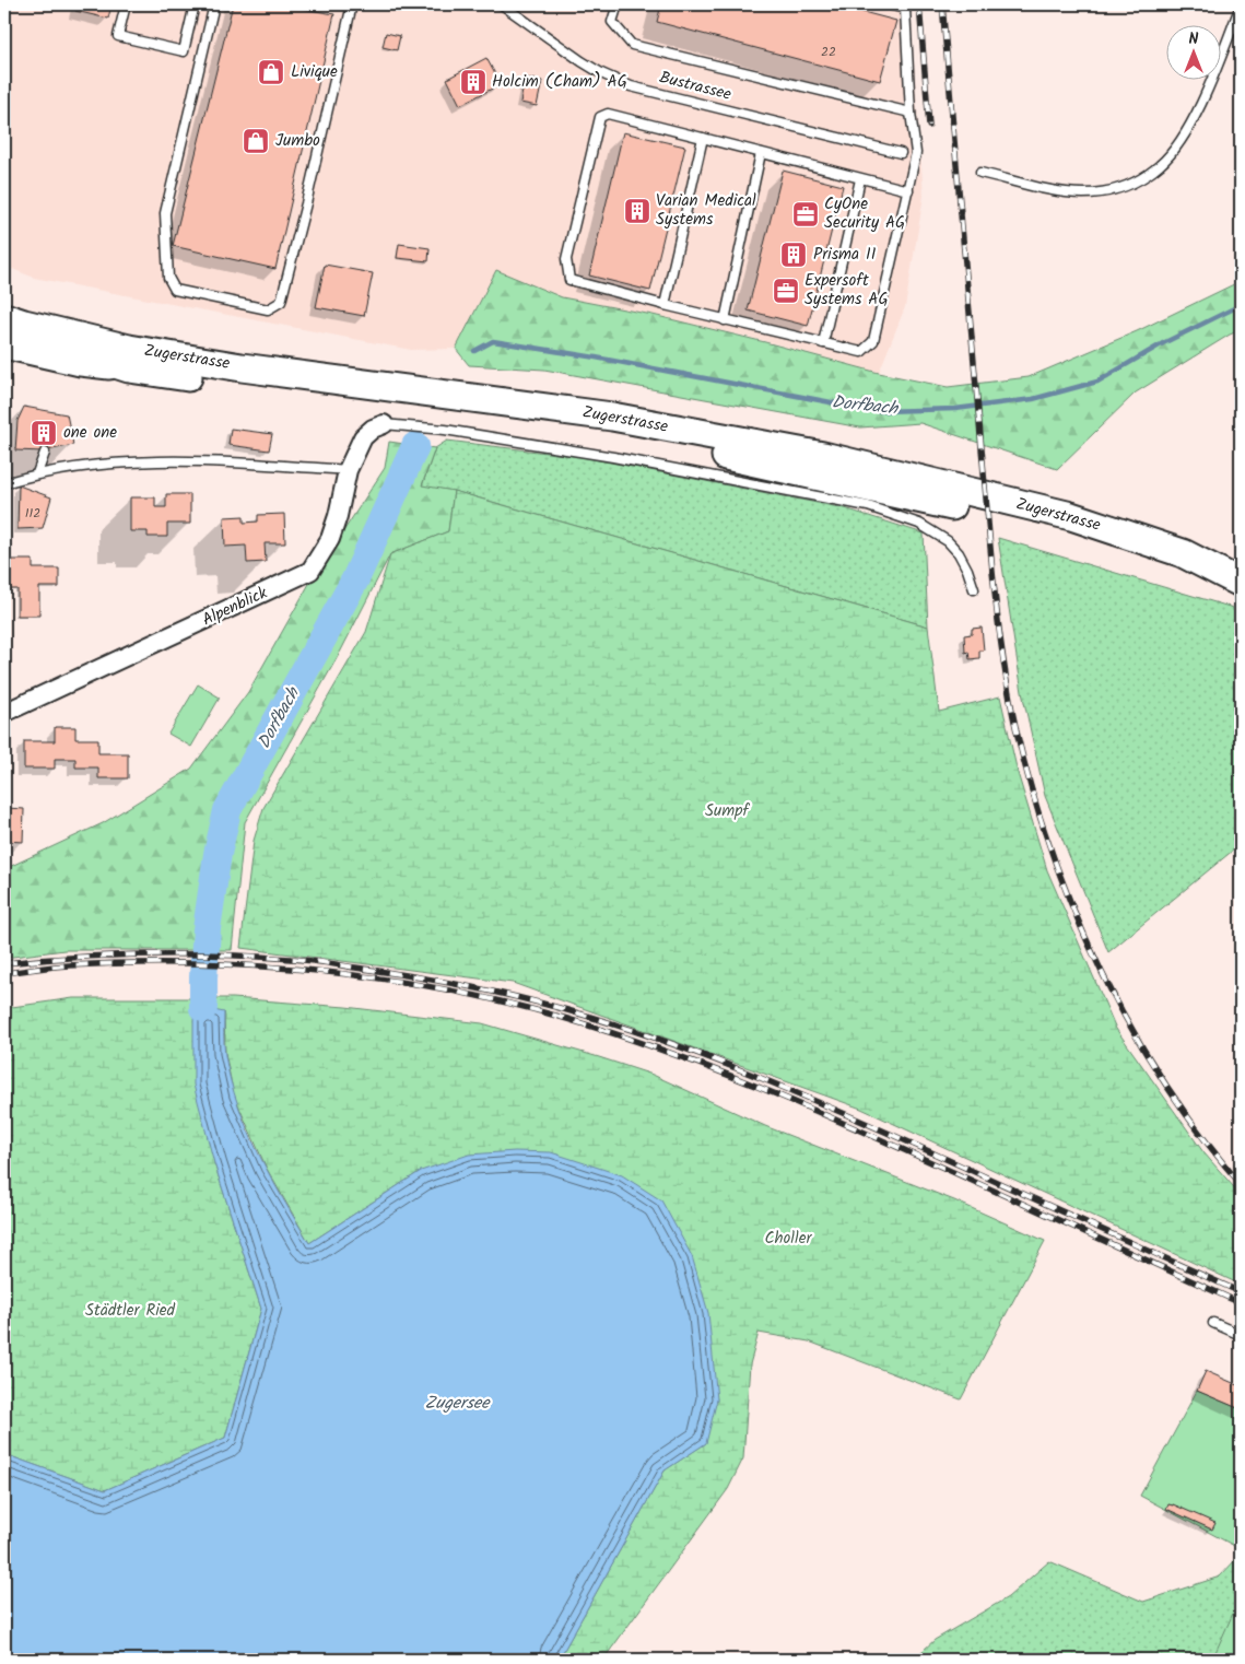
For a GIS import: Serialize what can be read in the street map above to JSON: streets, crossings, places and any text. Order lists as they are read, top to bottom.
{
  "streets": {
    "main road": ["Zugerstrasse"],
    "street": ["Alpenblick"],
    "lane": ["Bustrassee"]
  },
  "water": ["Dorfbach", "Zugersee"],
  "parks": ["Sumpf", "Choller", "Städtler Ried"],
  "places": {
    "shop": ["Livique", "Jumbo"],
    "building": [
      "Holcim (Cham) AG",
      "Varian Medical Systems",
      "Prisma II",
      "one one"
    ],
    "office": ["CyOne Security AG", "Expersoft Systems AG"]
  },
  "house_numbers": ["22", "112"],
  "north": "top"
}
